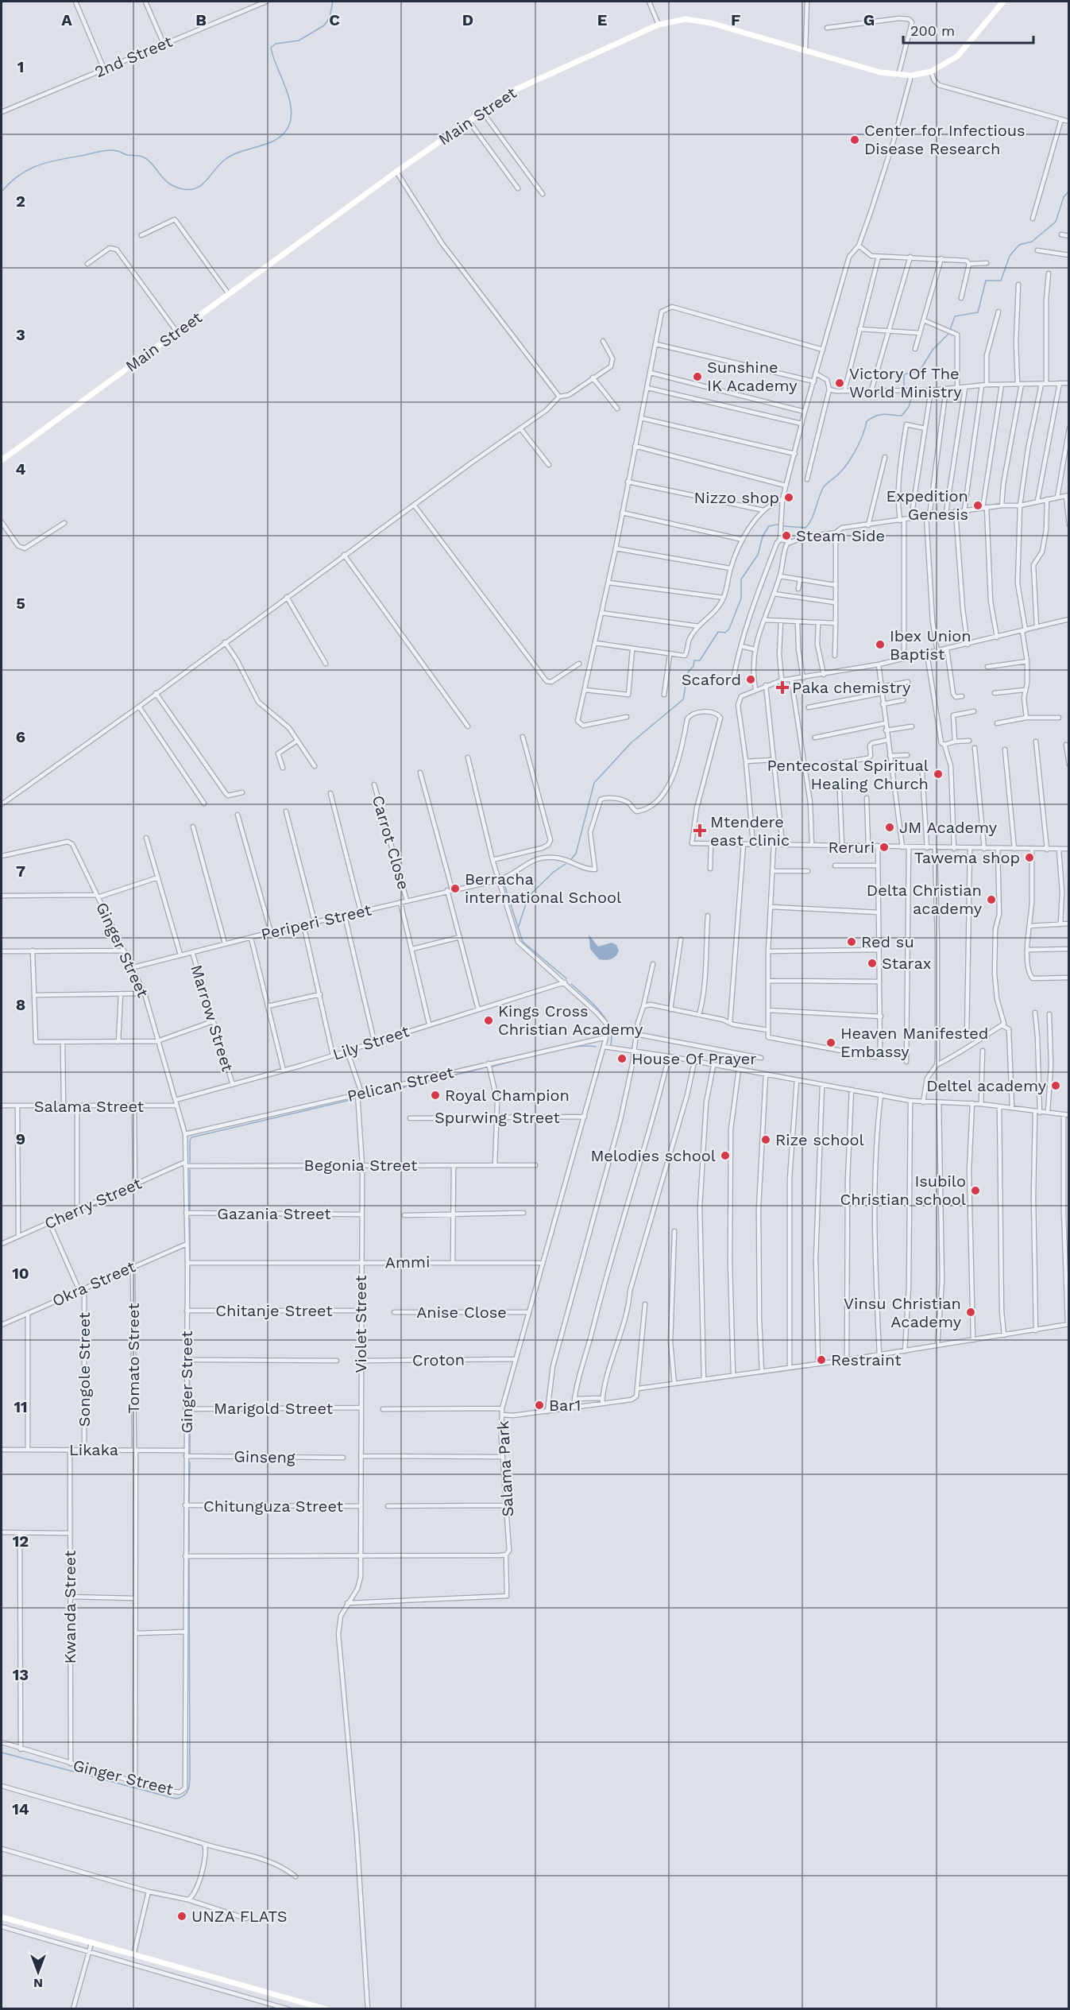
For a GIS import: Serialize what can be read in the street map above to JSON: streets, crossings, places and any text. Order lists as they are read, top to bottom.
{
  "streets": {
    "main road": ["Main Street"],
    "street": [
      "2nd Street",
      "Carrot Close",
      "Periperi Street",
      "Ginger Street",
      "Marrow Street",
      "Lily Street",
      "Pelican Street",
      "Salama Street",
      "Spurwing Street",
      "Begonia Street",
      "Cherry Street",
      "Gazania Street",
      "Ammi",
      "Okra Street",
      "Chitanje Street",
      "Anise Close",
      "Violet Street",
      "Tomato Street",
      "Croton",
      "Songole Street",
      "Marigold Street",
      "Likaka",
      "Ginseng",
      "Salama Park",
      "Chitunguza Street",
      "Kwanda Street"
    ]
  },
  "crossings": [
    ["Carrot Close", "Periperi Street"],
    ["Periperi Street", "Ginger Street"],
    ["Periperi Street", "Marrow Street"],
    ["Ginger Street", "Lily Street"],
    ["Ginger Street", "Pelican Street"],
    ["Ginger Street", "Salama Street"],
    ["Ginger Street", "Begonia Street"],
    ["Ginger Street", "Cherry Street"],
    ["Ginger Street", "Gazania Street"],
    ["Ginger Street", "Ammi"],
    ["Ginger Street", "Okra Street"],
    ["Ginger Street", "Chitanje Street"],
    ["Ginger Street", "Tomato Street"],
    ["Ginger Street", "Marigold Street"],
    ["Ginger Street", "Likaka"],
    ["Ginger Street", "Ginseng"],
    ["Ginger Street", "Chitunguza Street"],
    ["Ginger Street", "Kwanda Street"],
    ["Marrow Street", "Lily Street"],
    ["Lily Street", "Violet Street"],
    ["Pelican Street", "Violet Street"],
    ["Spurwing Street", "Salama Park"],
    ["Begonia Street", "Cherry Street"],
    ["Begonia Street", "Violet Street"],
    ["Gazania Street", "Violet Street"],
    ["Ammi", "Violet Street"],
    ["Ammi", "Salama Park"],
    ["Okra Street", "Tomato Street"],
    ["Okra Street", "Songole Street"],
    ["Chitanje Street", "Violet Street"],
    ["Anise Close", "Salama Park"],
    ["Violet Street", "Croton"],
    ["Violet Street", "Marigold Street"],
    ["Violet Street", "Salama Park"],
    ["Violet Street", "Chitunguza Street"],
    ["Tomato Street", "Likaka"],
    ["Croton", "Salama Park"],
    ["Songole Street", "Likaka"],
    ["Likaka", "Kwanda Street"]
  ],
  "places": {
    "other": [
      "Center for Infectious Disease Research",
      "Sunshine IK Academy",
      "Victory Of The World Ministry",
      "Nizzo shop",
      "Expedition Genesis",
      "Steam Side",
      "Ibex Union Baptist",
      "Scaford",
      "Pentecostal Spiritual Healing Church",
      "JM Academy",
      "Reruri",
      "Tawema shop",
      "Berracha international School",
      "Delta Christian academy",
      "Red su",
      "Starax",
      "Kings Cross Christian Academy",
      "Heaven Manifested Embassy",
      "House Of Prayer",
      "Deltel academy",
      "Royal Champion",
      "Rize school",
      "Melodies school",
      "Isubilo Christian school",
      "Vinsu Christian Academy",
      "Restraint",
      "Bar1",
      "UNZA FLATS"
    ],
    "health": ["Paka chemistry", "Mtendere east clinic"]
  },
  "scale_bar": "200 m",
  "north": "bottom",
  "grid": {
    "columns": [
      "A",
      "B",
      "C",
      "D",
      "E",
      "F",
      "G"
    ],
    "rows": [
      "1",
      "2",
      "3",
      "4",
      "5",
      "6",
      "7",
      "8",
      "9",
      "10",
      "11",
      "12",
      "13",
      "14"
    ]
  }
}
